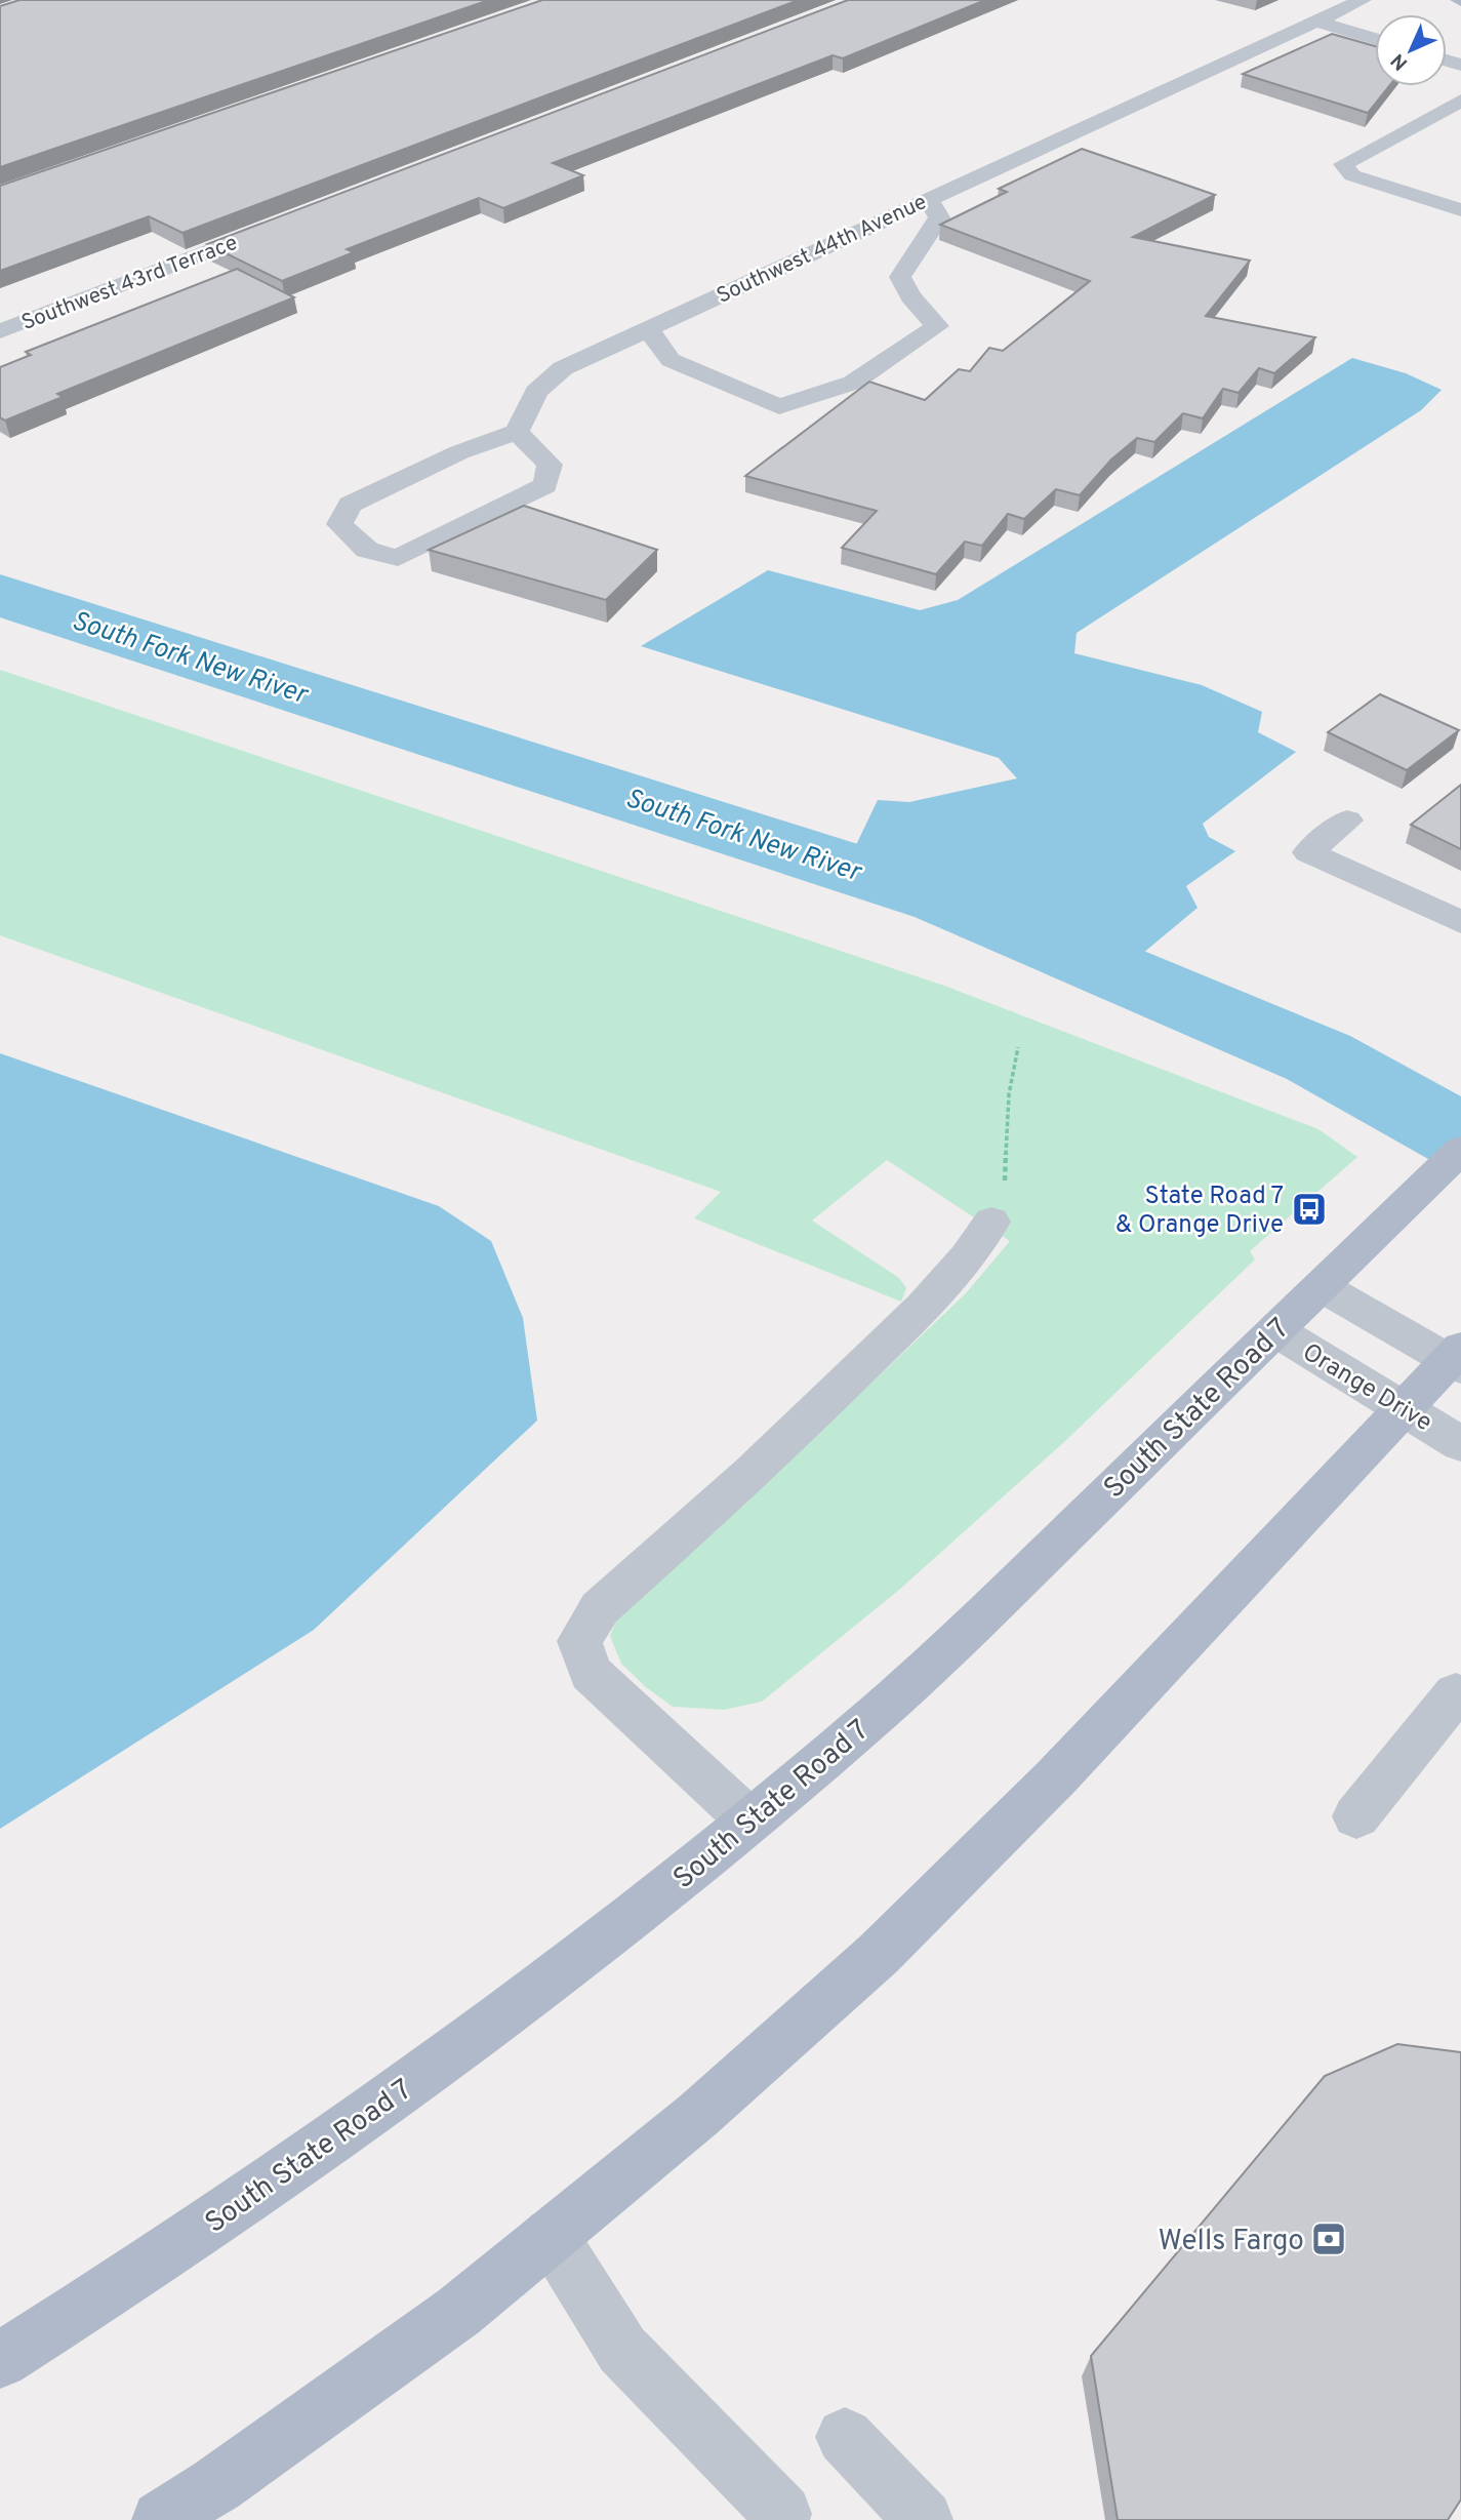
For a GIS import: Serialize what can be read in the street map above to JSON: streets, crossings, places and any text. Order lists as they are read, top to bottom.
{
  "streets": {
    "main road": ["South State Road 7"],
    "street": ["Southwest 44th Avenue", "Southwest 43rd Terrace", "Orange Drive"]
  },
  "crossings": [
    ["Orange Drive", "South State Road 7"]
  ],
  "water": ["South Fork New River"],
  "places": {
    "bus stop": ["State Road 7 & Orange Drive"],
    "bank": ["Wells Fargo"]
  },
  "north": "bottom left"
}
